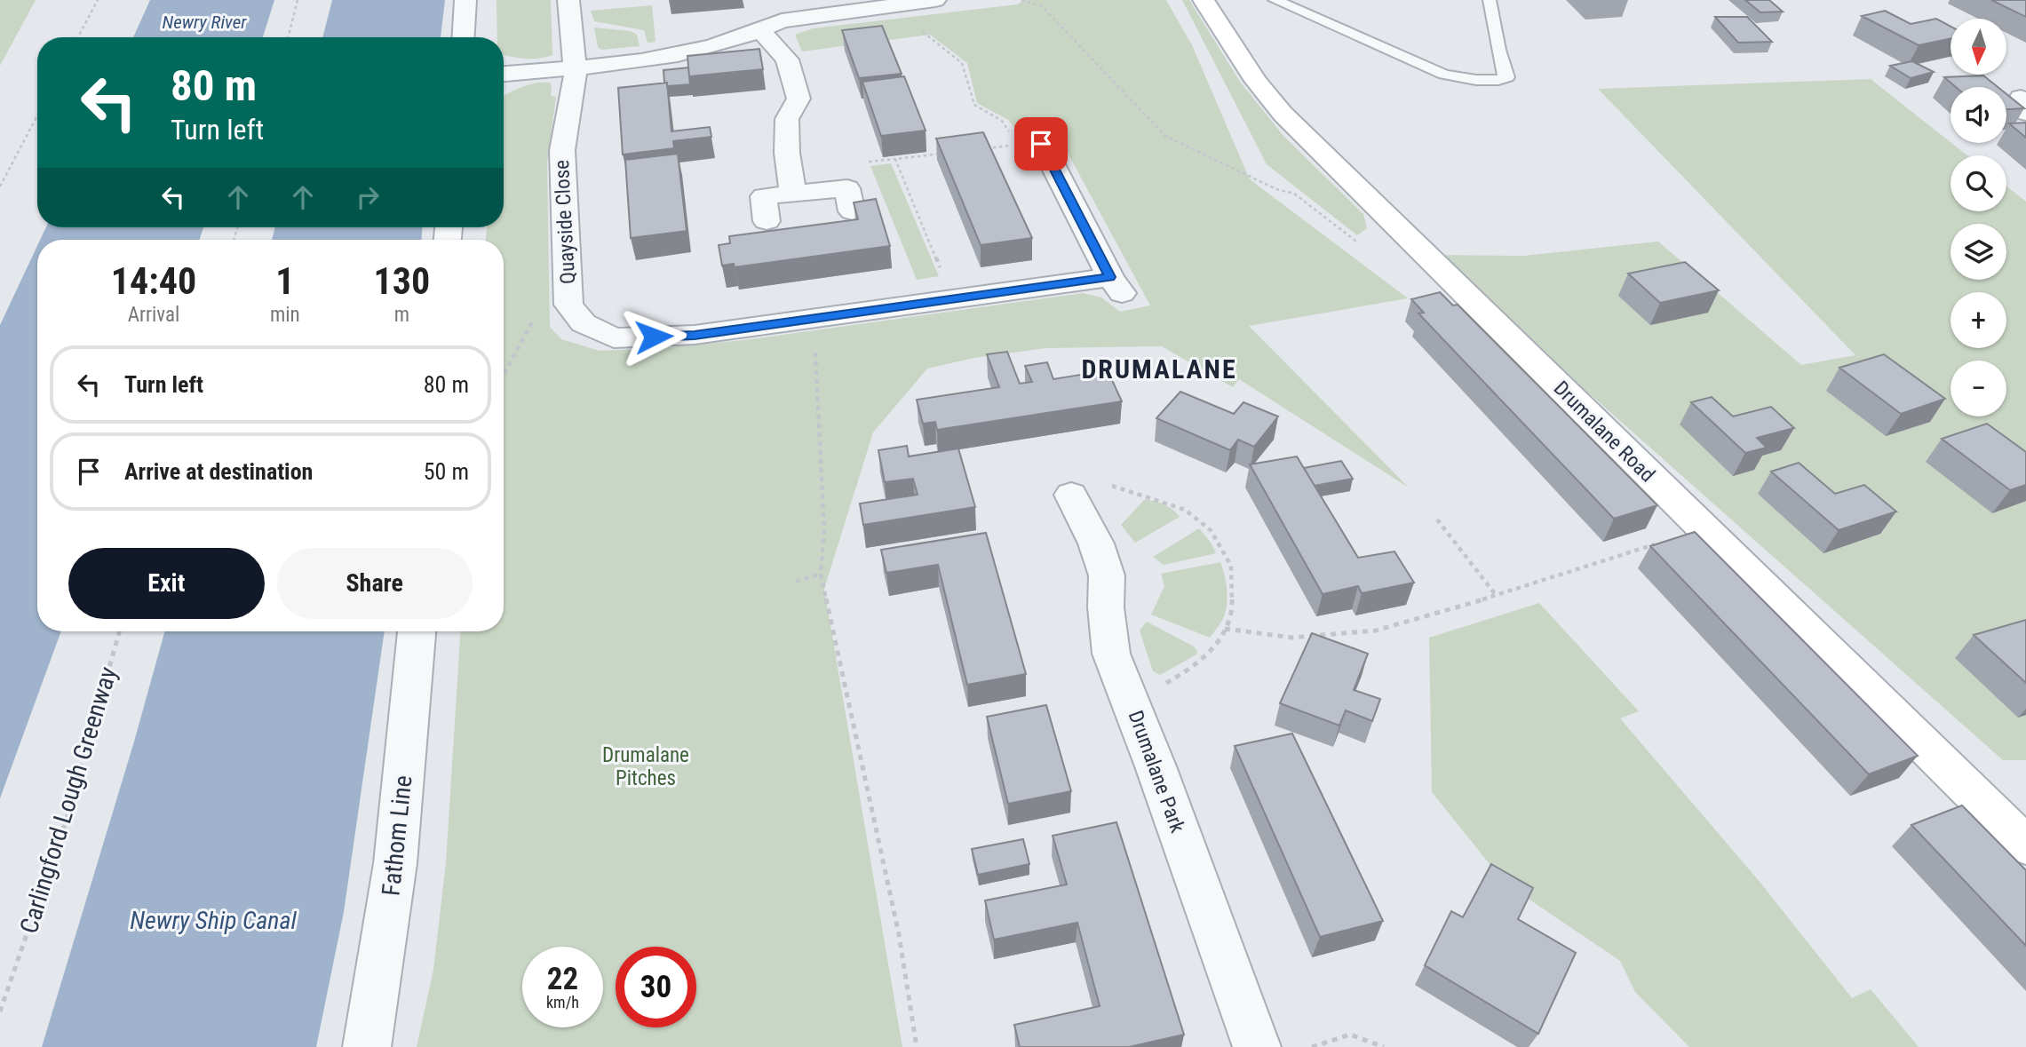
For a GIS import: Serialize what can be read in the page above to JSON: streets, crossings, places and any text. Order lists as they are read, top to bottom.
{
  "streets": {
    "main road": ["Drumalane Road"],
    "street": ["Quayside Close", "Drumalane Park", "Fathom Line"],
    "path": ["Carlingford Lough Greenway"]
  },
  "districts": ["DRUMALANE"],
  "water": ["Newry River", "Newry Ship Canal"],
  "parks": ["Drumalane Pitches"],
  "north": "bottom",
  "page": {
    "map_buttons": ["+", "−"],
    "turn": ["80 m", "Turn left"],
    "eta": [
      "14:40",
      "Arrival",
      "1",
      "min",
      "130",
      "m"
    ],
    "list": [
      {
        "name": "Turn left",
        "value": "80 m"
      },
      {
        "name": "Arrive at destination",
        "value": "50 m"
      }
    ],
    "buttons": ["Exit", "Share"],
    "speed": "22 km/h",
    "limit": "30"
  }
}
